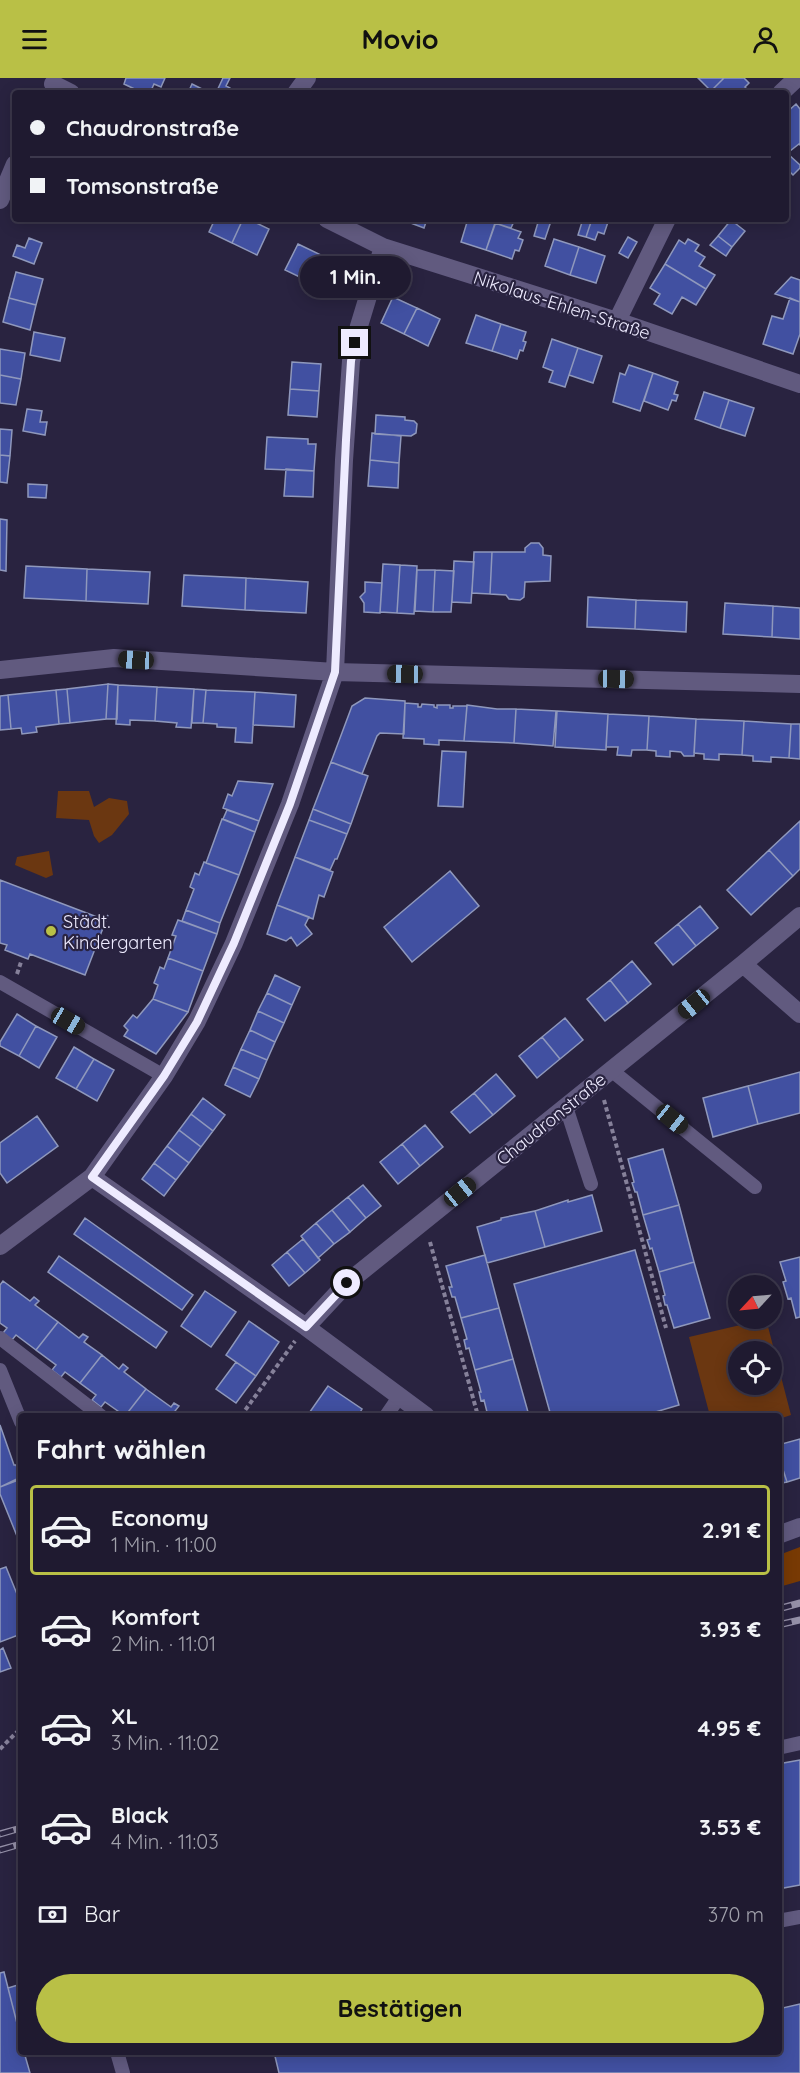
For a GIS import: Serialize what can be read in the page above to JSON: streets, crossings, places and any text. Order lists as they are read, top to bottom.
{
  "streets": {
    "street": ["Nikolaus-Ehlen-Straße", "Chaudronstraße"]
  },
  "places": ["Städt. Kindergarten"],
  "north": "bottom left",
  "page": {
    "header": "Movio",
    "banner": ["Chaudronstraße", "Tomsonstraße"],
    "bubble": "1 Min.",
    "heading": "Fahrt wählen",
    "list": [
      {
        "name": "Economy",
        "note": "1 Min. · 11:00",
        "value": "2.91 €"
      },
      {
        "name": "Komfort",
        "note": "2 Min. · 11:01",
        "value": "3.93 €"
      },
      {
        "name": "XL",
        "note": "3 Min. · 11:02",
        "value": "4.95 €"
      },
      {
        "name": "Black",
        "note": "4 Min. · 11:03",
        "value": "3.53 €"
      }
    ],
    "pay": ["Bar", "370 m"],
    "buttons": "Bestätigen"
  }
}
